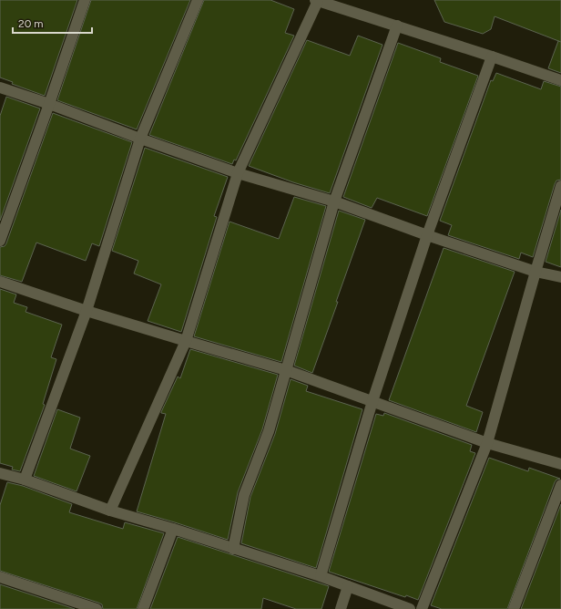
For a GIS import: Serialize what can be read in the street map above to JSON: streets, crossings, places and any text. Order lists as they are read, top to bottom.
{
  "scale_bar": "20 m"
}
